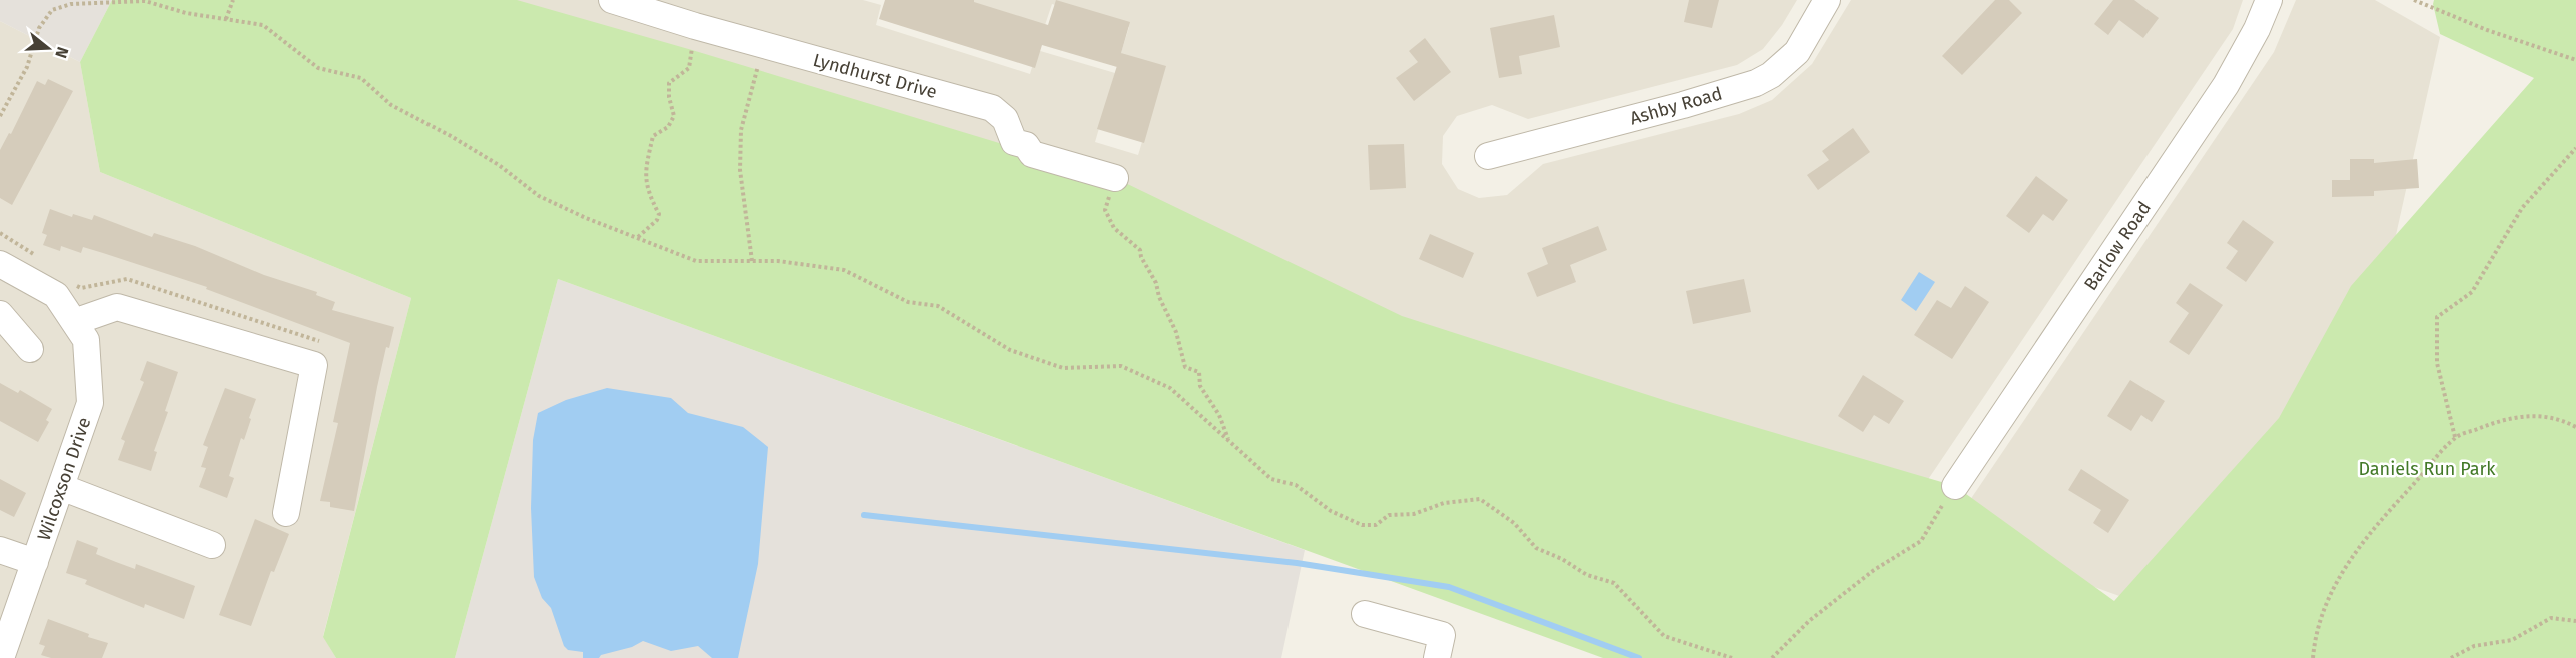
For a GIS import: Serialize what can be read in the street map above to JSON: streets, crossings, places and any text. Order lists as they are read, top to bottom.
{
  "streets": {
    "street": [
      "Lyndhurst Drive",
      "Ashby Road",
      "Barlow Road",
      "Wilcoxson Drive"
    ]
  },
  "parks": ["Daniels Run Park"],
  "north": "right"
}
